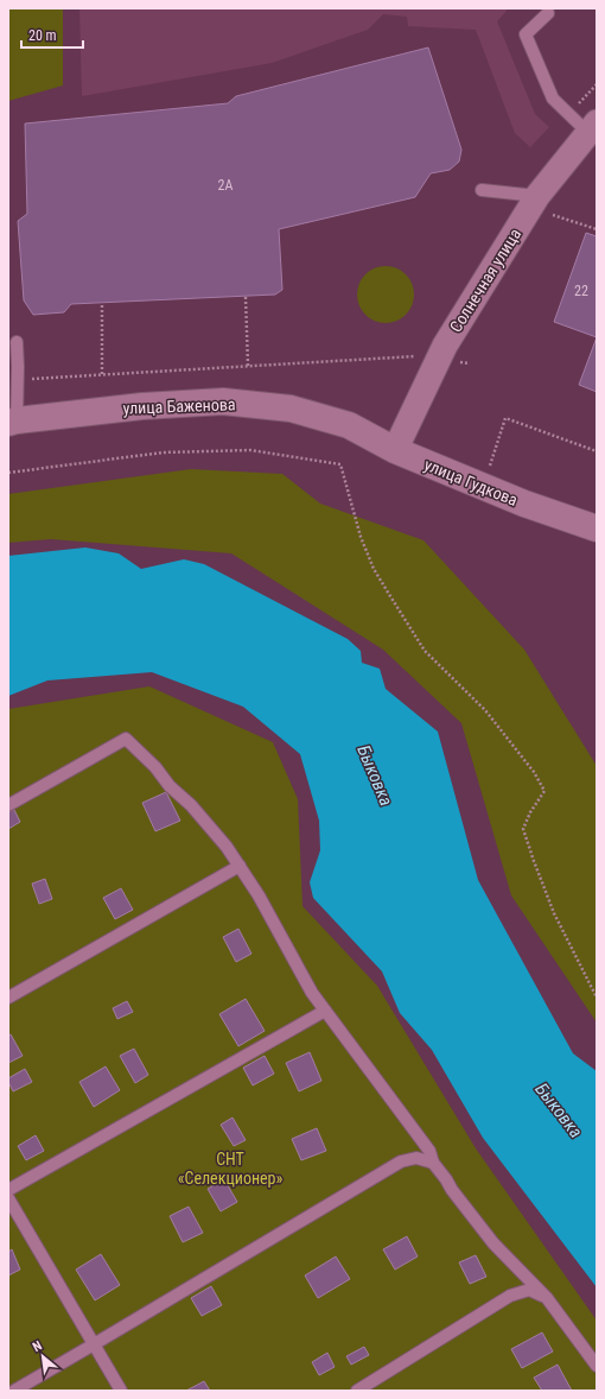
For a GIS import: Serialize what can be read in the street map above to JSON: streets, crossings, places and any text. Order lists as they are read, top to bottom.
{
  "streets": {
    "street": ["Солнечная улица", "улица Баженова", "улица Гудкова"]
  },
  "crossings": [
    ["Солнечная улица", "улица Гудкова"],
    ["улица Баженова", "улица Гудкова"]
  ],
  "water": ["Быковка"],
  "parks": ["СНТ «Селекционер»"],
  "house_numbers": ["2А", "22"],
  "scale_bar": "20 m",
  "north": "top left"
}
